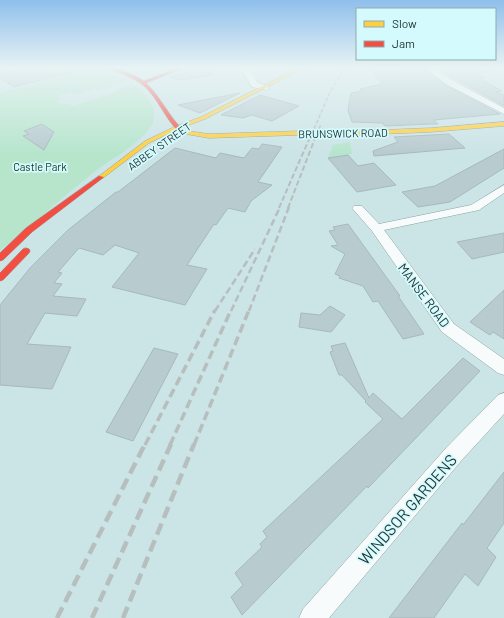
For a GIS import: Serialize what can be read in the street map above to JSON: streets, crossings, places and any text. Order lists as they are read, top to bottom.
{
  "streets": {
    "main road": ["BRUNSWICK ROAD", "ABBEY STREET"],
    "street": ["MANSE ROAD", "WINDSOR GARDENS"]
  },
  "crossings": [
    ["BRUNSWICK ROAD", "ABBEY STREET"]
  ],
  "parks": ["Castle Park"],
  "legend": ["Slow", "Jam"]
}
